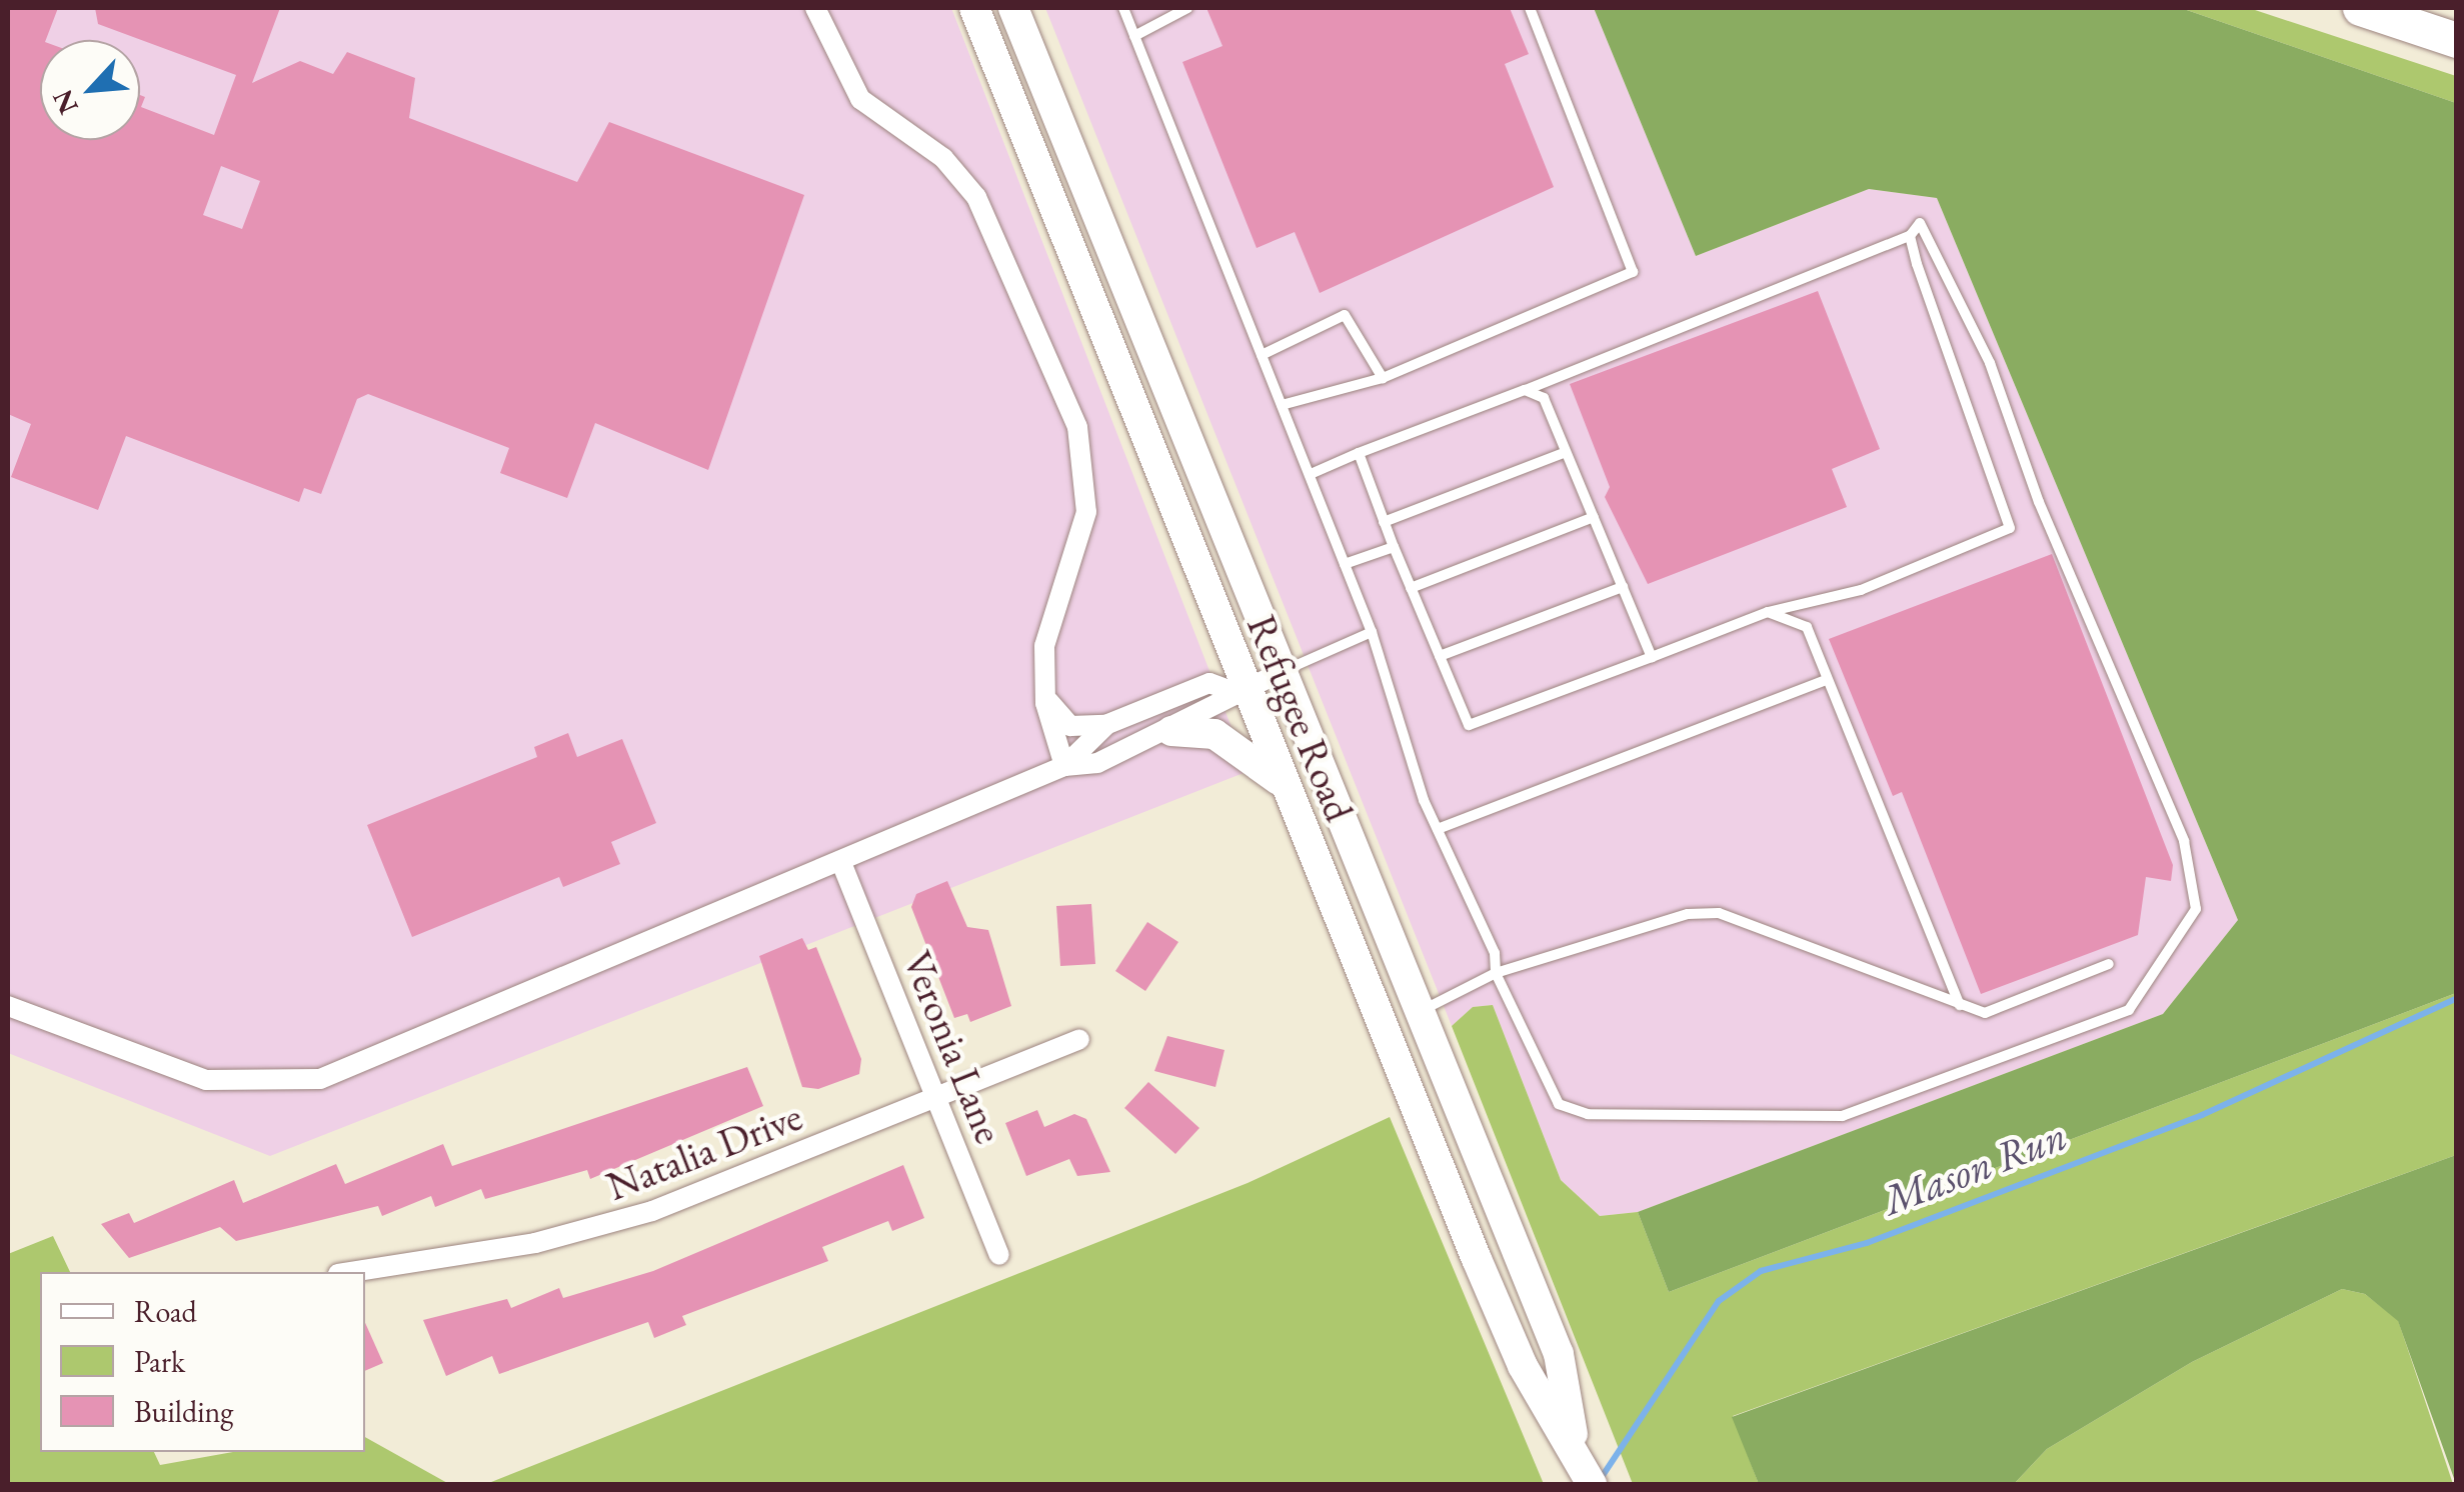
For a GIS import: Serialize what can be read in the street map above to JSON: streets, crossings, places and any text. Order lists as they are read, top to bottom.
{
  "streets": {
    "main road": ["Refugee Road"],
    "street": ["Veronia Lane", "Natalia Drive"]
  },
  "crossings": [
    ["Veronia Lane", "Natalia Drive"]
  ],
  "water": ["Mason Run"],
  "legend": ["Road", "Park", "Building"],
  "north": "bottom left"
}
